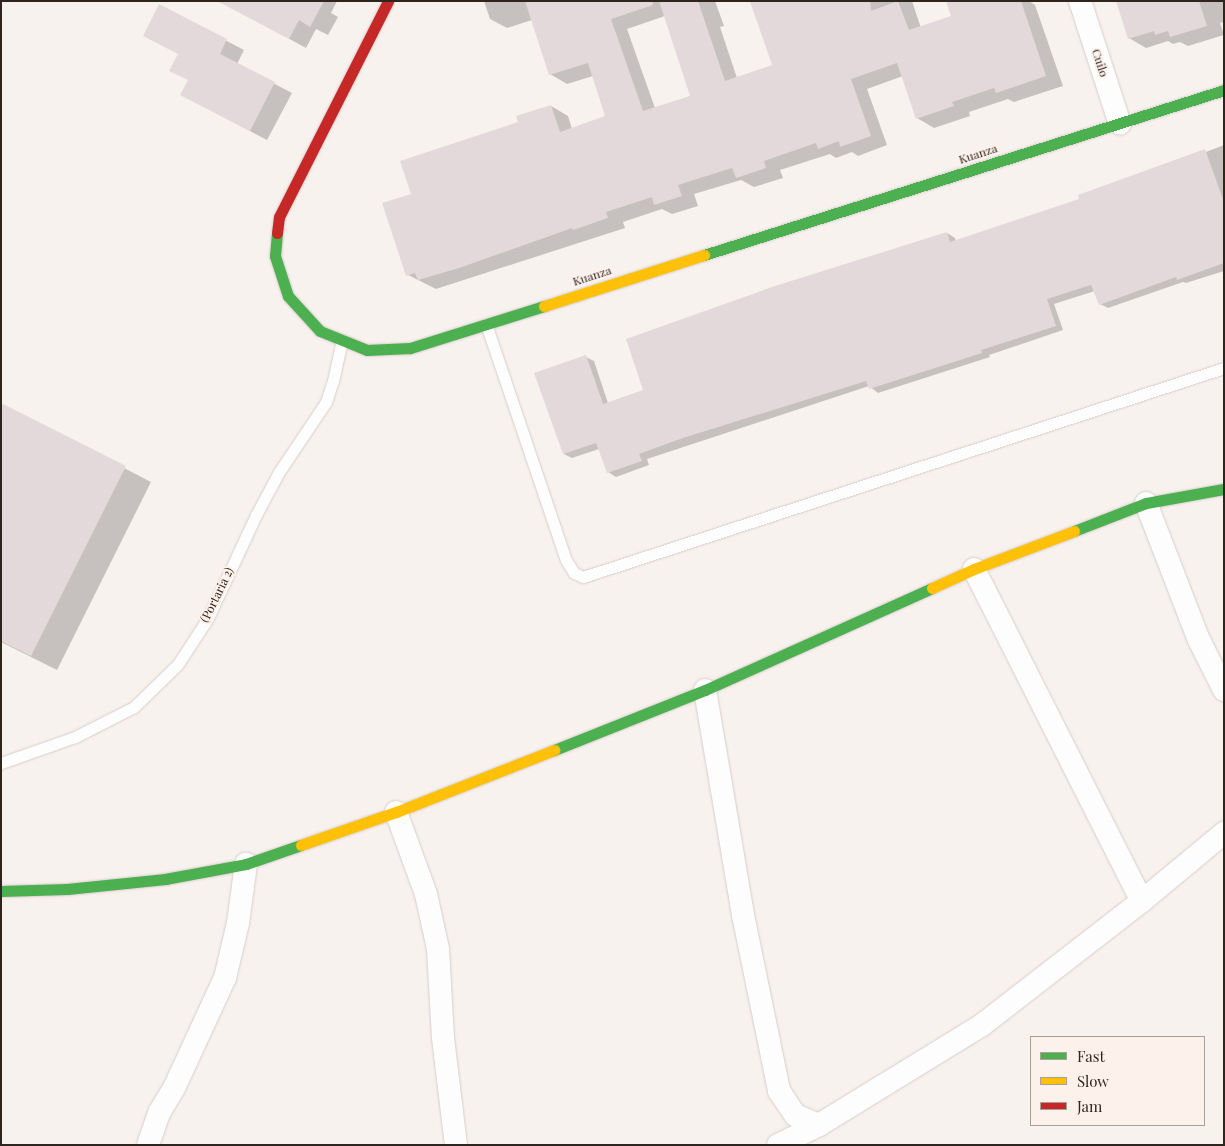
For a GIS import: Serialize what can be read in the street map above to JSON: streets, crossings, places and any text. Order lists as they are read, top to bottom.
{
  "streets": {
    "street": ["Cuilo", "Kuanza"],
    "lane": ["(Portaria 2)"]
  },
  "crossings": [
    ["Cuilo", "Kuanza"],
    ["Kuanza", "(Portaria 2)"]
  ],
  "legend": ["Fast", "Slow", "Jam"]
}
